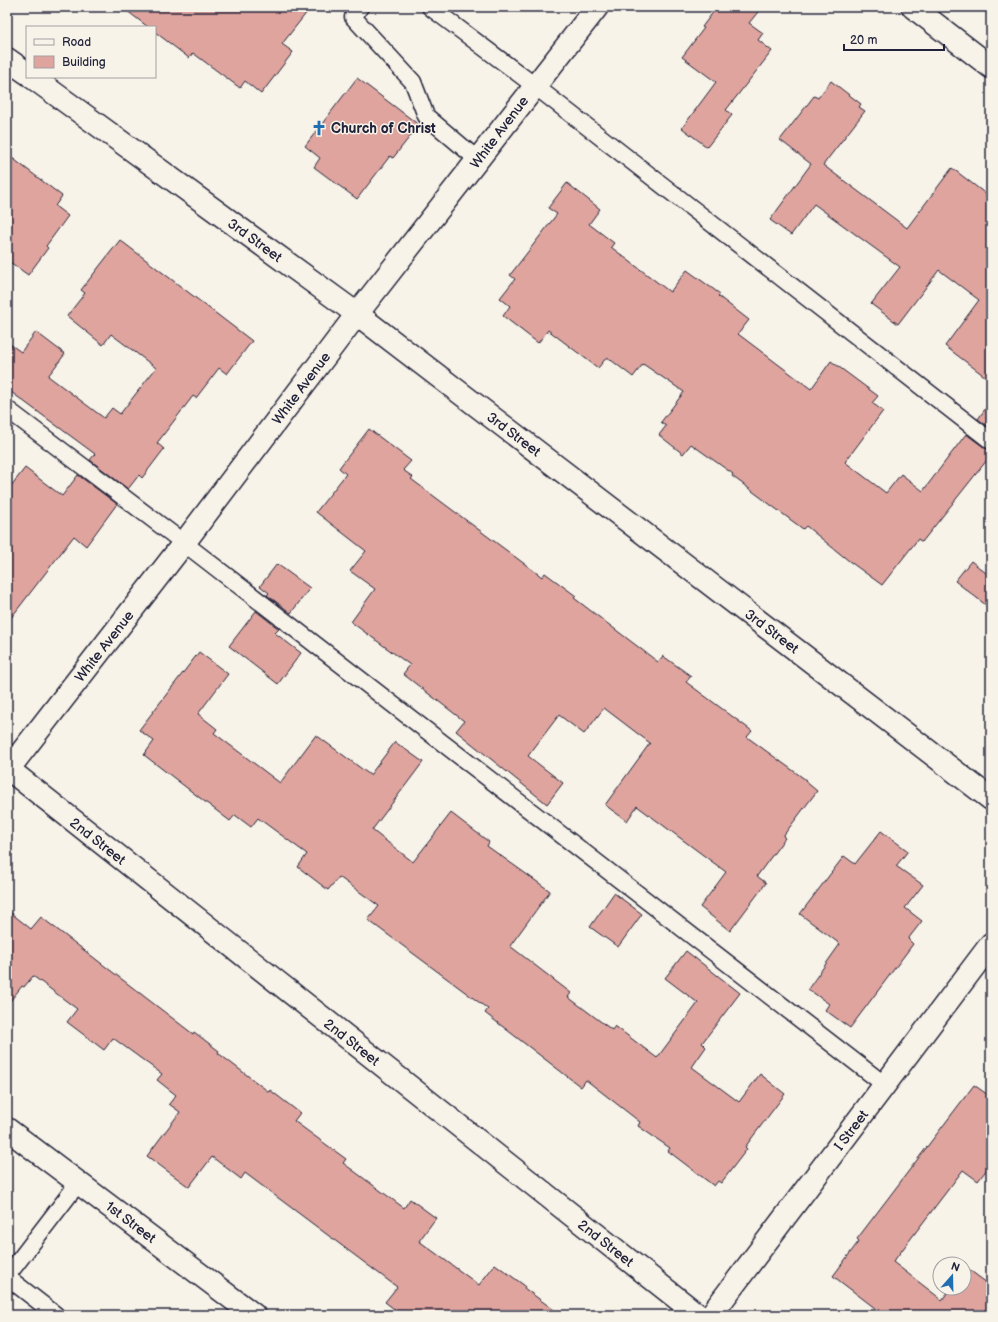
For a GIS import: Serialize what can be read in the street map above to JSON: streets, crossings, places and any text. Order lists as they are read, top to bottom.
{
  "streets": {
    "street": [
      "White Avenue",
      "3rd Street",
      "2nd Street",
      "I Street",
      "1st Street"
    ]
  },
  "crossings": [
    ["White Avenue", "3rd Street"],
    ["White Avenue", "2nd Street"]
  ],
  "places": {
    "church": ["Church of Christ"]
  },
  "legend": ["Road", "Building"],
  "scale_bar": "20 m",
  "north": "top"
}
